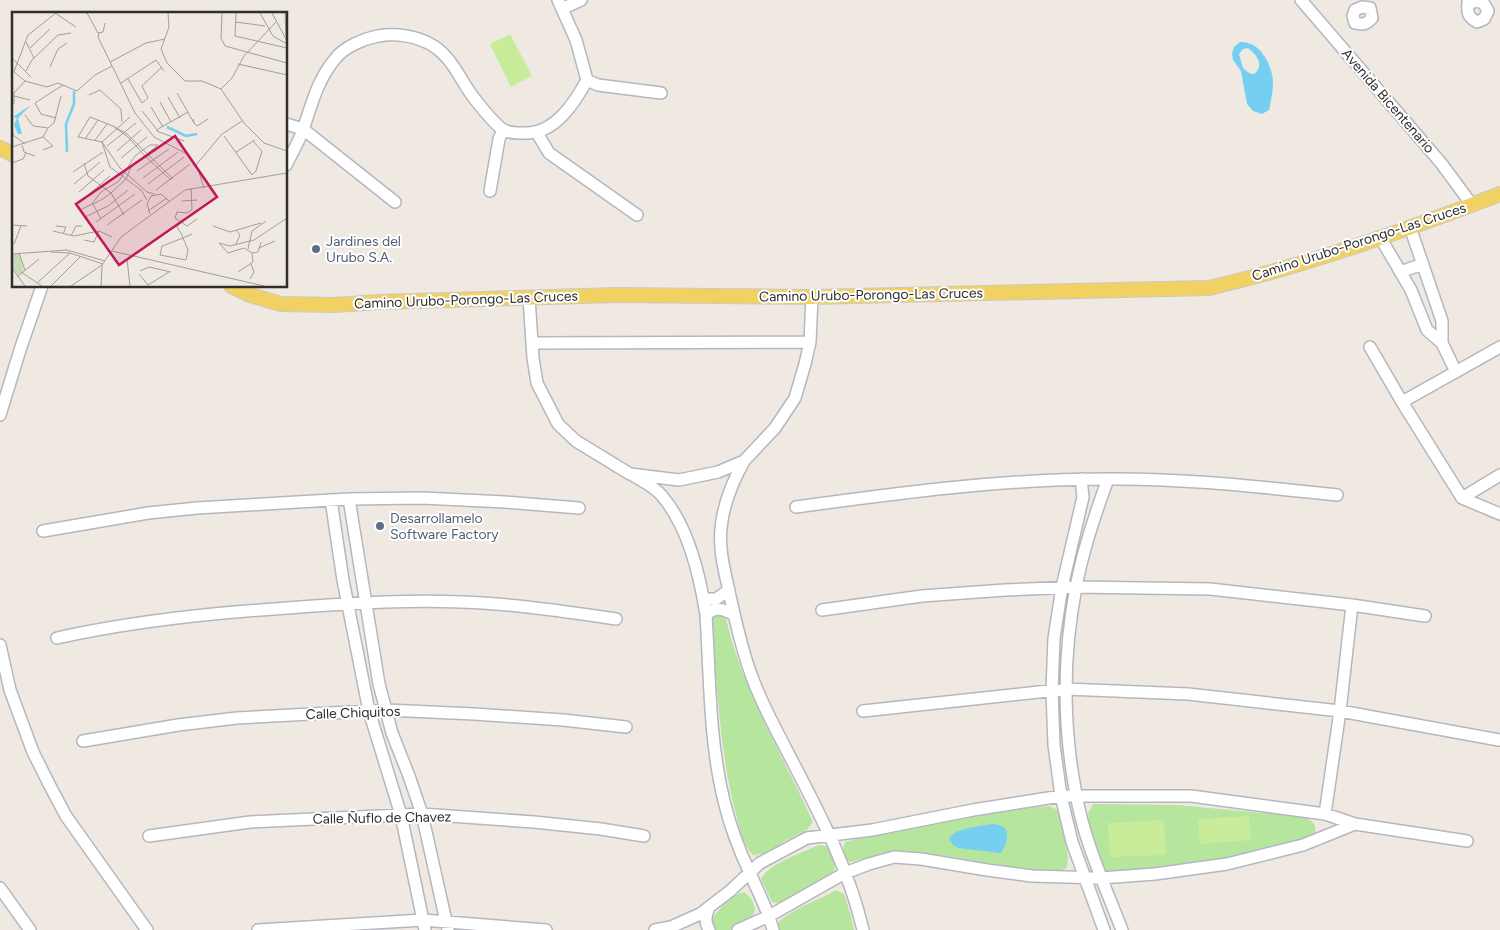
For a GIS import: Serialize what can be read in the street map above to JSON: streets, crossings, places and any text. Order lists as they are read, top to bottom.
{
  "streets": {
    "main road": ["Camino Urubo-Porongo-Las Cruces"],
    "street": ["Avenida Bicentenario", "Calle Chiquitos", "Calle Ñuflo de Chavez"]
  },
  "crossings": [
    ["Avenida Bicentenario", "Camino Urubo-Porongo-Las Cruces"]
  ],
  "places": ["Jardines del Urubo S.A.", "Desarrollamelo Software Factory"]
}
